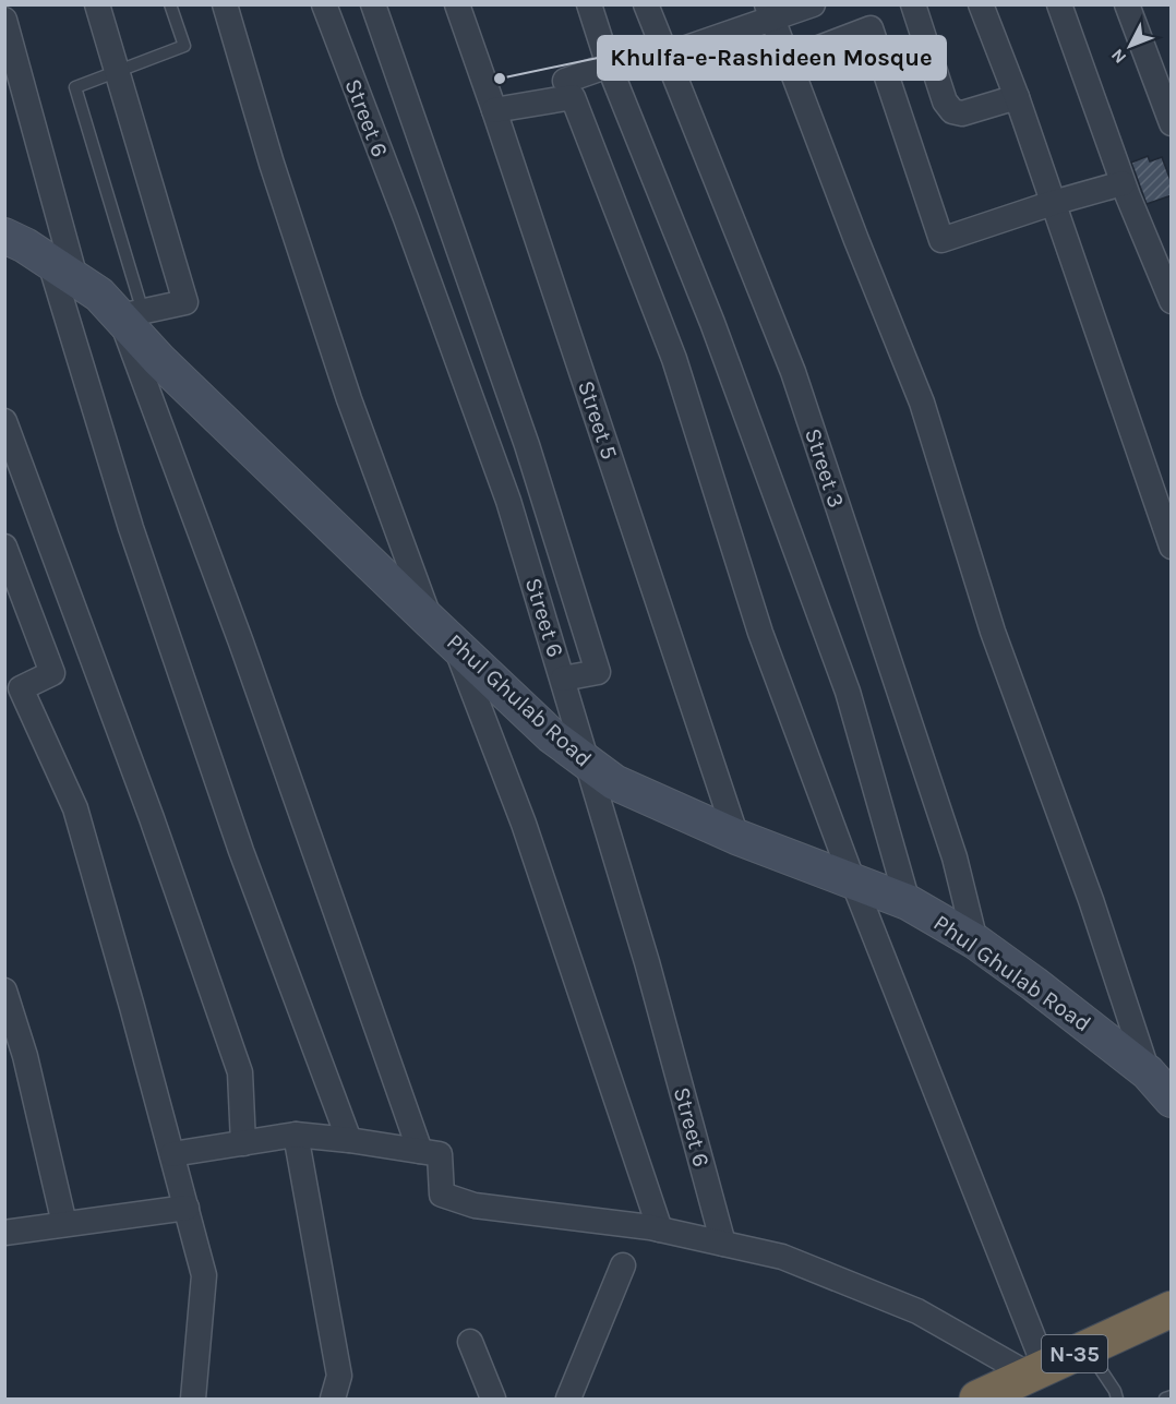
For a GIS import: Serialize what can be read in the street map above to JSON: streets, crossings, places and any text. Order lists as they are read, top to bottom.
{
  "streets": {
    "highway": ["N-35"],
    "street": [
      "Street 6",
      "Street 5",
      "Street 3",
      "Phul Ghulab Road"
    ]
  },
  "crossings": [
    ["Street 6", "Phul Ghulab Road"],
    ["Street 5", "Phul Ghulab Road"],
    ["Street 3", "Phul Ghulab Road"]
  ],
  "places": ["Khulfa-e-Rashideen Mosque"],
  "north": "bottom left"
}
